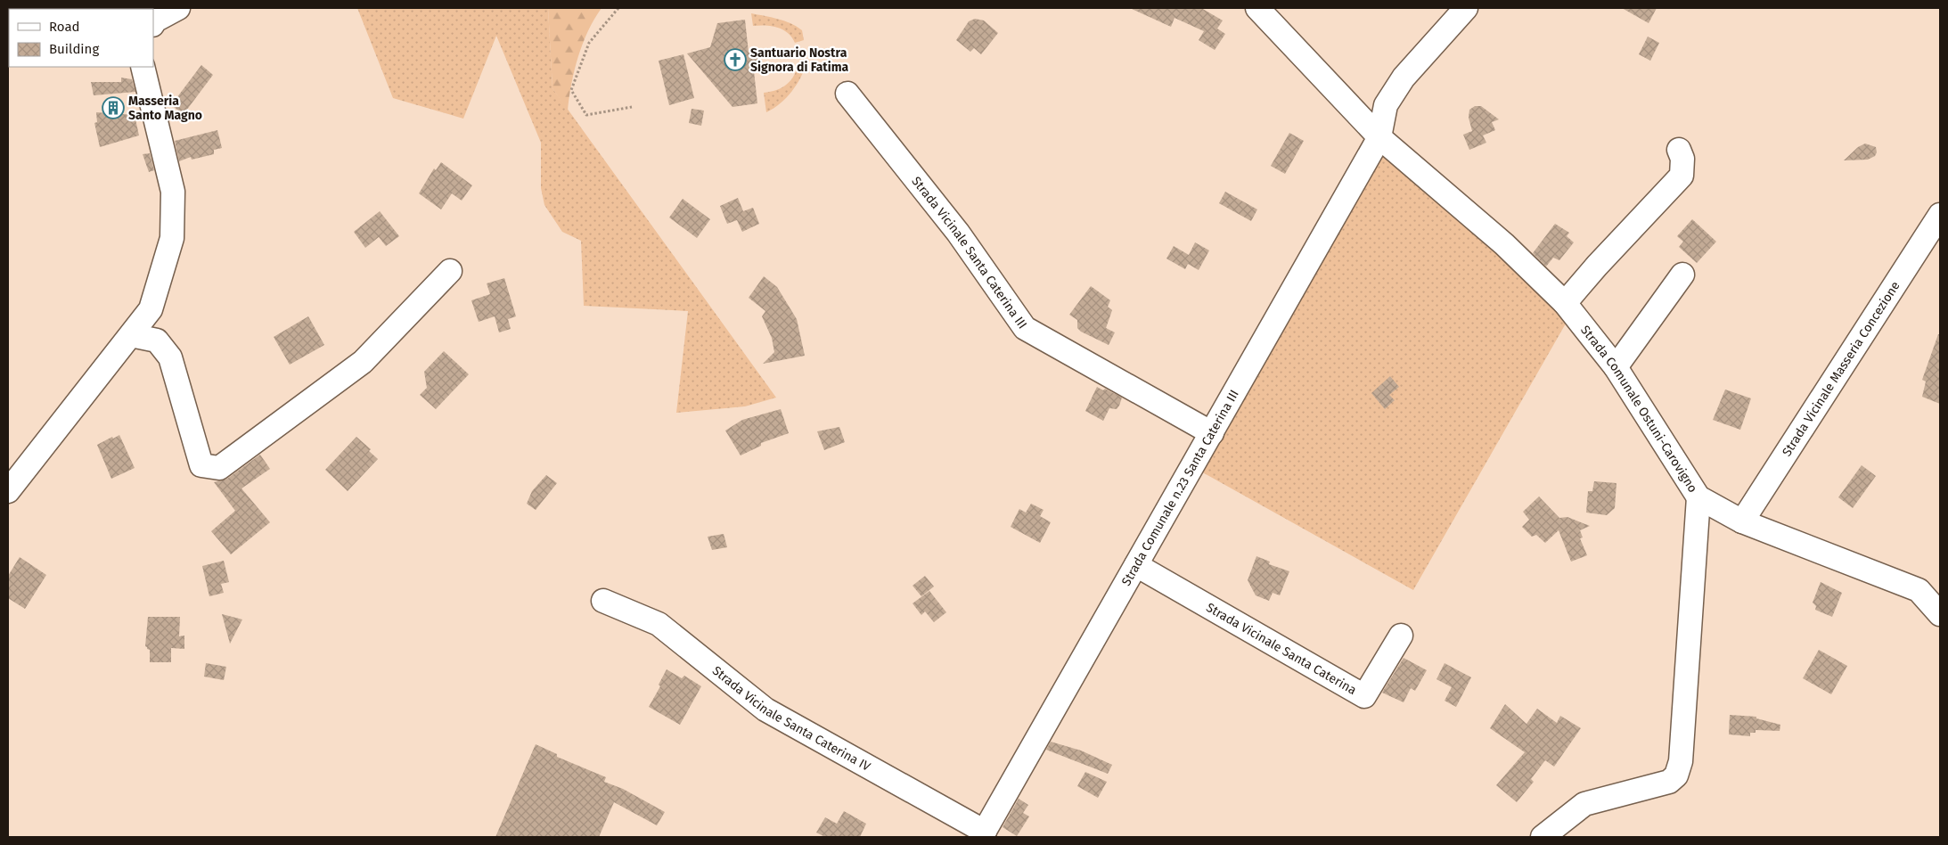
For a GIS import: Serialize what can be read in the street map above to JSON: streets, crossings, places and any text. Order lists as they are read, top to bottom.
{
  "streets": {
    "street": [
      "Strada Vicinale Santa Caterina III",
      "Strada Vicinale Masseria Concezione",
      "Strada Comunale Ostuni-Carovigno",
      "Strada Comunale n.23 Santa Caterina III",
      "Strada Vicinale Santa Caterina",
      "Strada Vicinale Santa Caterina IV"
    ]
  },
  "crossings": [
    ["Strada Vicinale Santa Caterina III", "Strada Comunale n.23 Santa Caterina III"],
    ["Strada Vicinale Masseria Concezione", "Strada Comunale Ostuni-Carovigno"],
    ["Strada Comunale Ostuni-Carovigno", "Strada Comunale n.23 Santa Caterina III"],
    ["Strada Comunale n.23 Santa Caterina III", "Strada Vicinale Santa Caterina"],
    ["Strada Comunale n.23 Santa Caterina III", "Strada Vicinale Santa Caterina IV"]
  ],
  "places": {
    "church": ["Santuario Nostra Signora di Fatima"],
    "building": ["Masseria Santo Magno"]
  },
  "legend": ["Road", "Building"]
}
